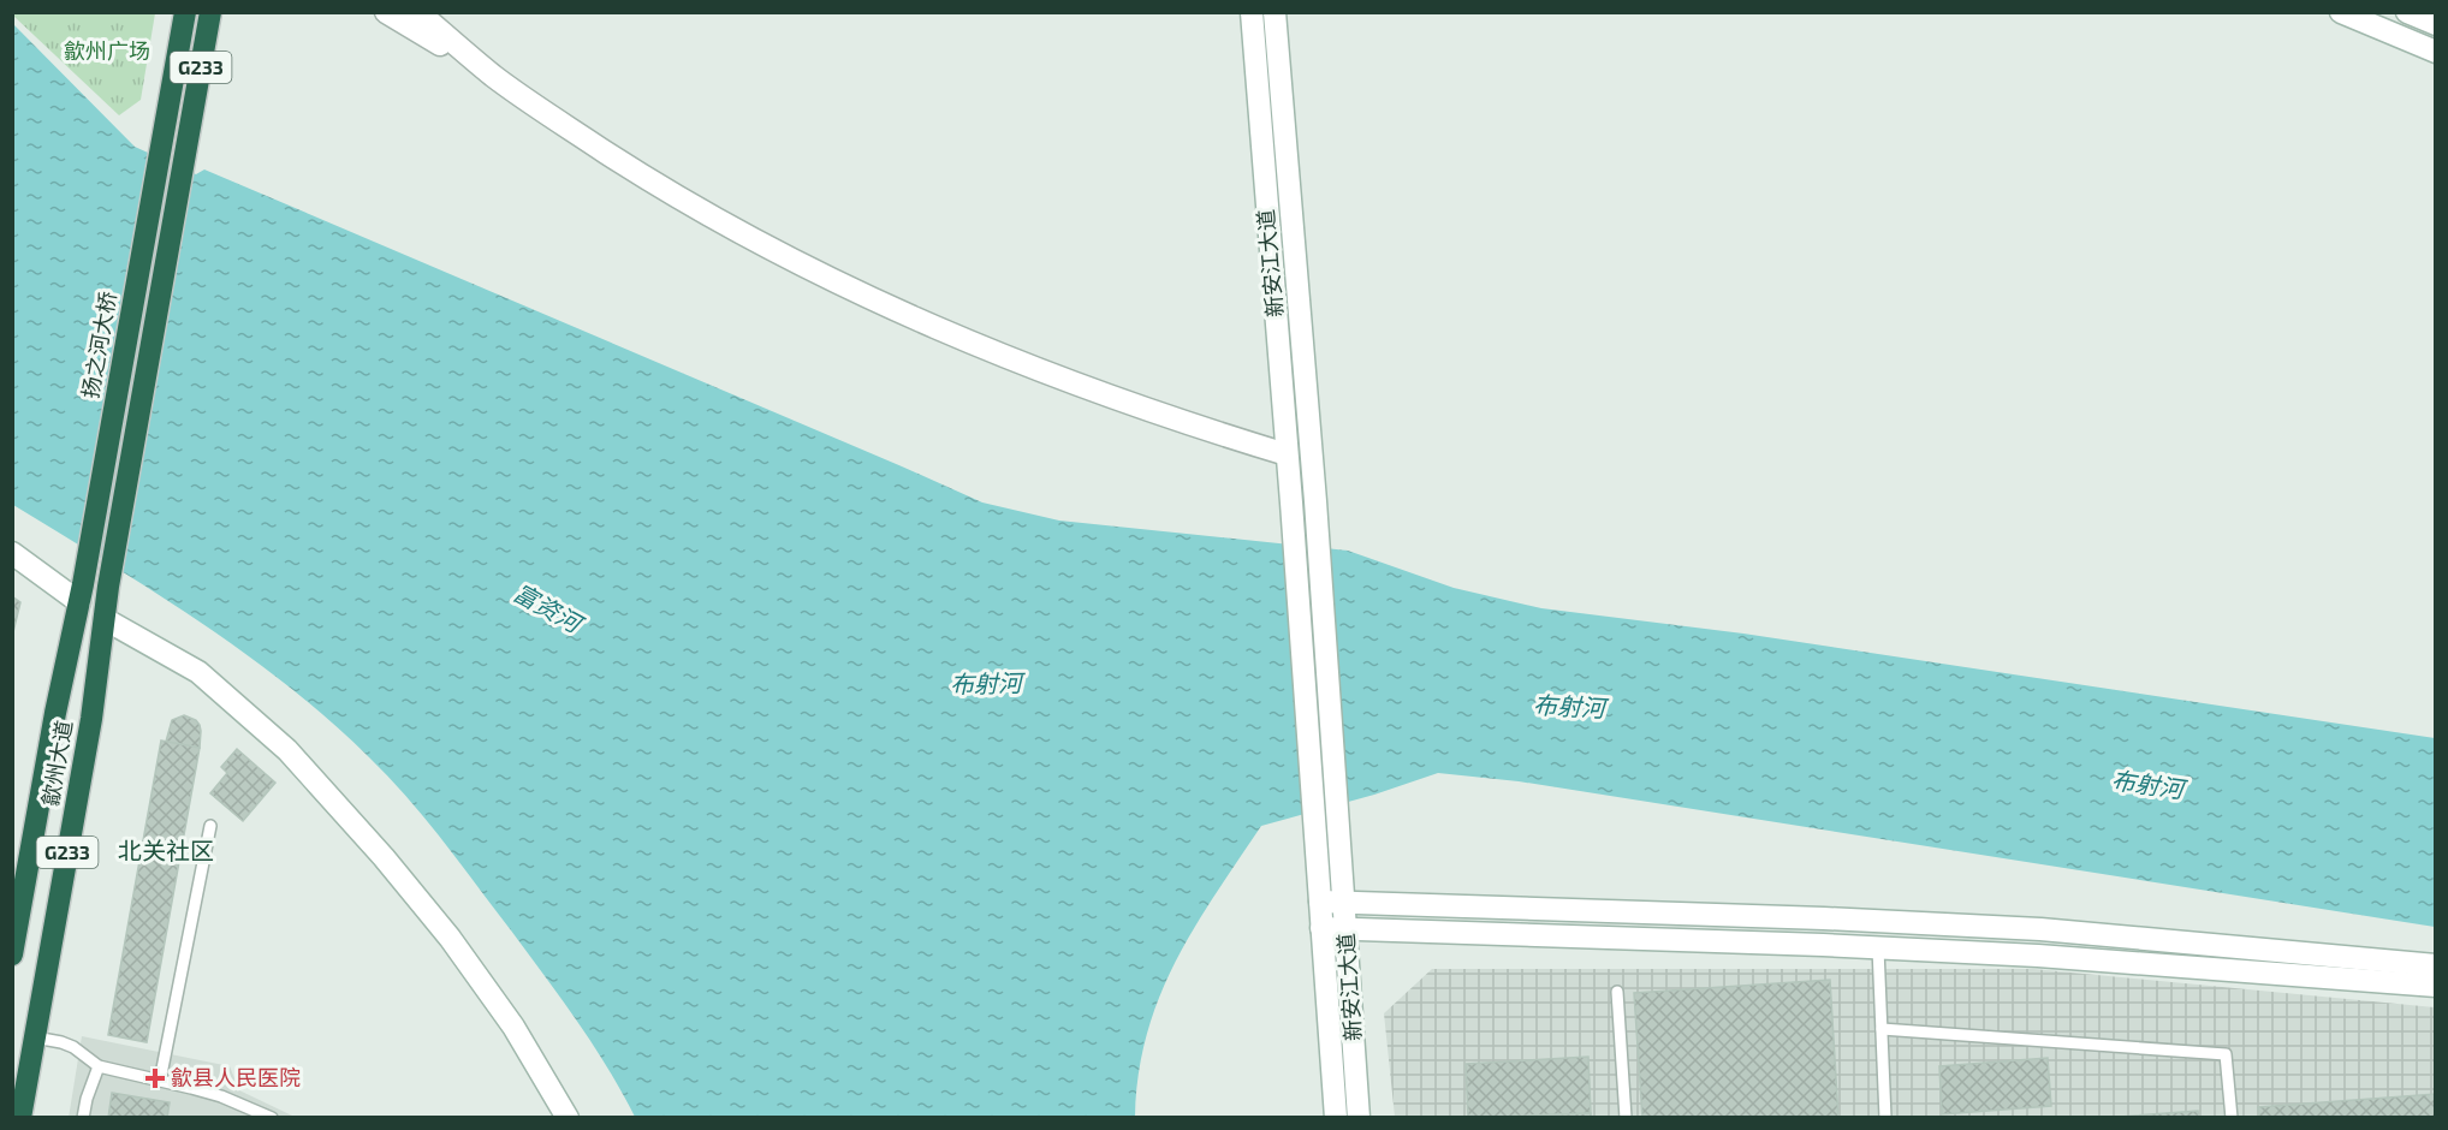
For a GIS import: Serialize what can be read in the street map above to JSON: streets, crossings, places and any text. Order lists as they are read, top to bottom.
{
  "streets": {
    "highway": ["G233", "扬之河大桥", "歙州大道"],
    "street": ["新安江大道"]
  },
  "crossings": [
    ["扬之河大桥", "歙州大道"]
  ],
  "districts": ["北关社区"],
  "water": ["富资河", "布射河"],
  "parks": ["歙州广场"],
  "places": {
    "health": ["歙县人民医院"]
  }
}
